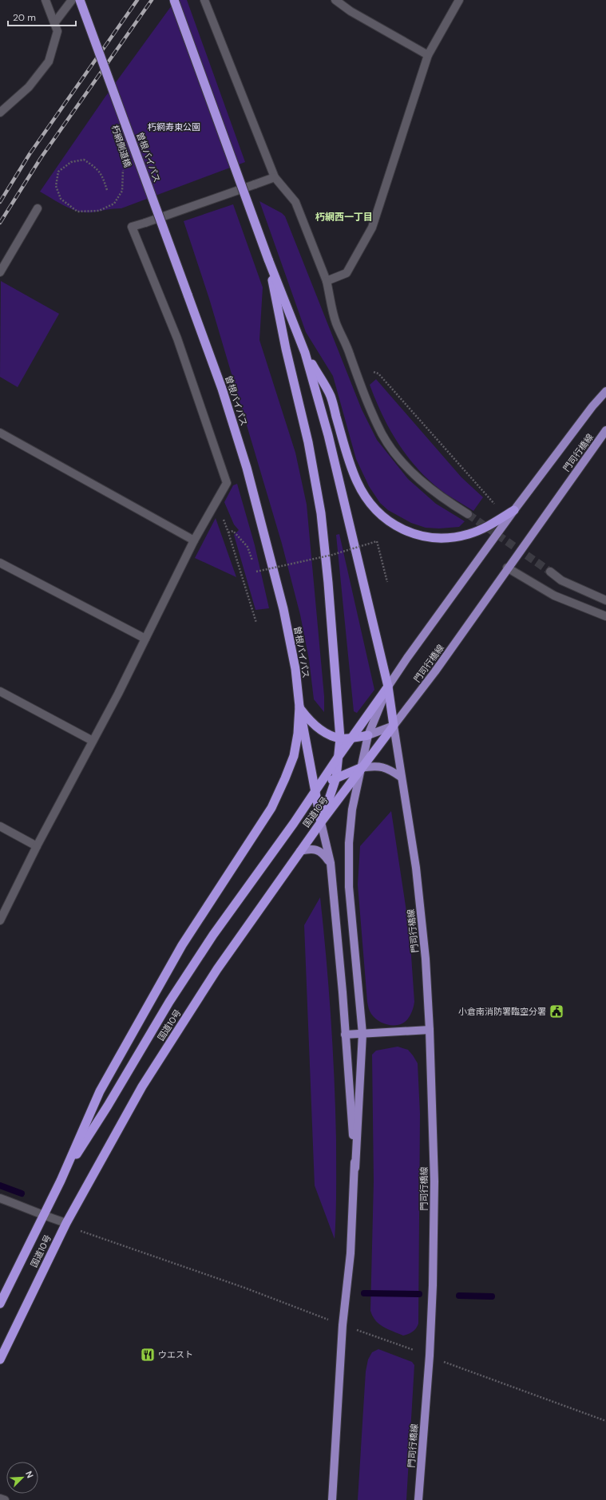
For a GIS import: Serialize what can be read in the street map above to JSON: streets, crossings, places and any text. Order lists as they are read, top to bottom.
{
  "streets": {
    "highway": ["曽根バイパス", "国道10号"],
    "main road": ["門司行橋線"],
    "path": ["朽網側道橋"]
  },
  "crossings": [
    ["曽根バイパス", "国道10号"],
    ["門司行橋線", "国道10号"]
  ],
  "districts": ["朽網西一丁目"],
  "parks": ["朽網寿東公園"],
  "places": {
    "public building": ["小倉南消防署臨空分署"],
    "restaurant": ["ウエスト"]
  },
  "scale_bar": "20 m",
  "north": "top right"
}
